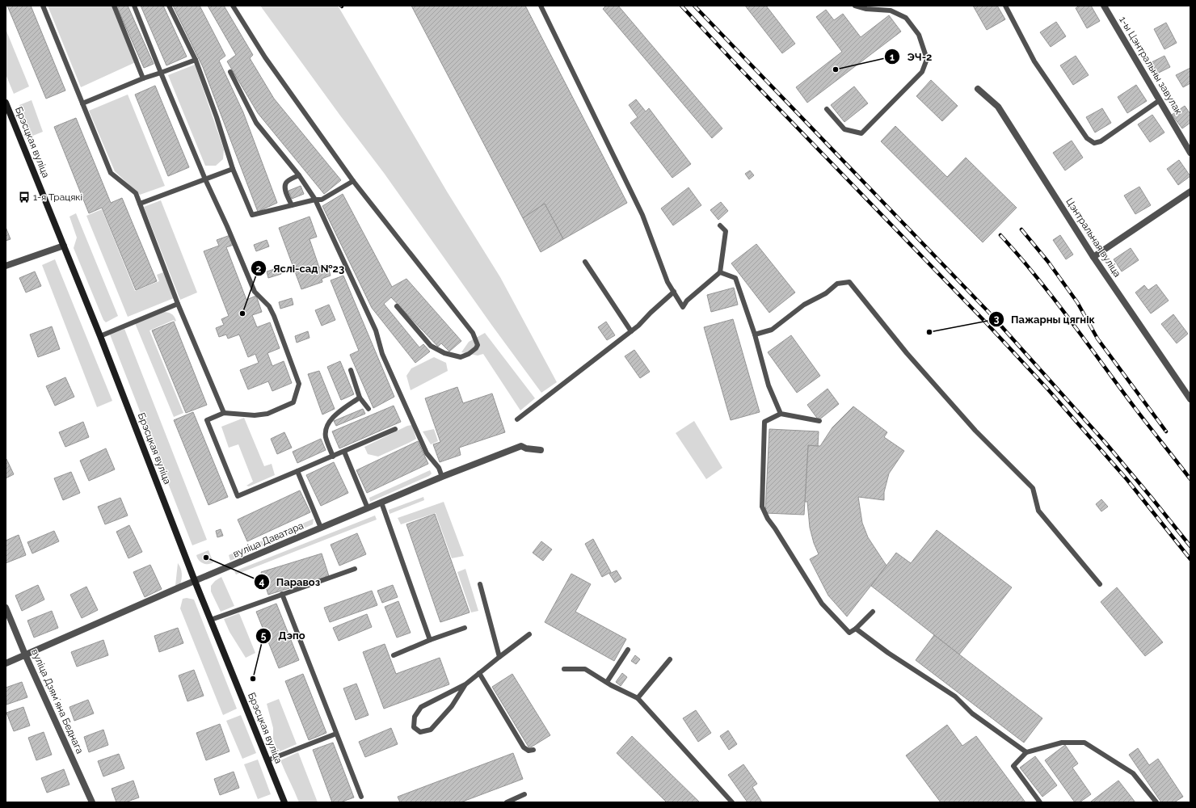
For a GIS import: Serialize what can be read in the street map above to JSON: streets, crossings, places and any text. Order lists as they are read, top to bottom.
{
  "streets": {
    "main road": ["Брэсцкая вуліца"],
    "street": [
      "1-ы Цэнтральны завулак",
      "Цэнтральная вуліца",
      "вуліца Даватара",
      "вуліца Дзямʼяна Беднага"
    ]
  },
  "crossings": [
    ["Брэсцкая вуліца", "вуліца Даватара"],
    ["вуліца Даватара", "вуліца Дзямʼяна Беднага"]
  ],
  "places": {
    "other": [
      "ЭЧ-2",
      "Яслі-сад №23",
      "Пажарны цягнік",
      "Паравоз",
      "Дэпо"
    ],
    "bus stop": ["1-я Трацякі"]
  }
}
